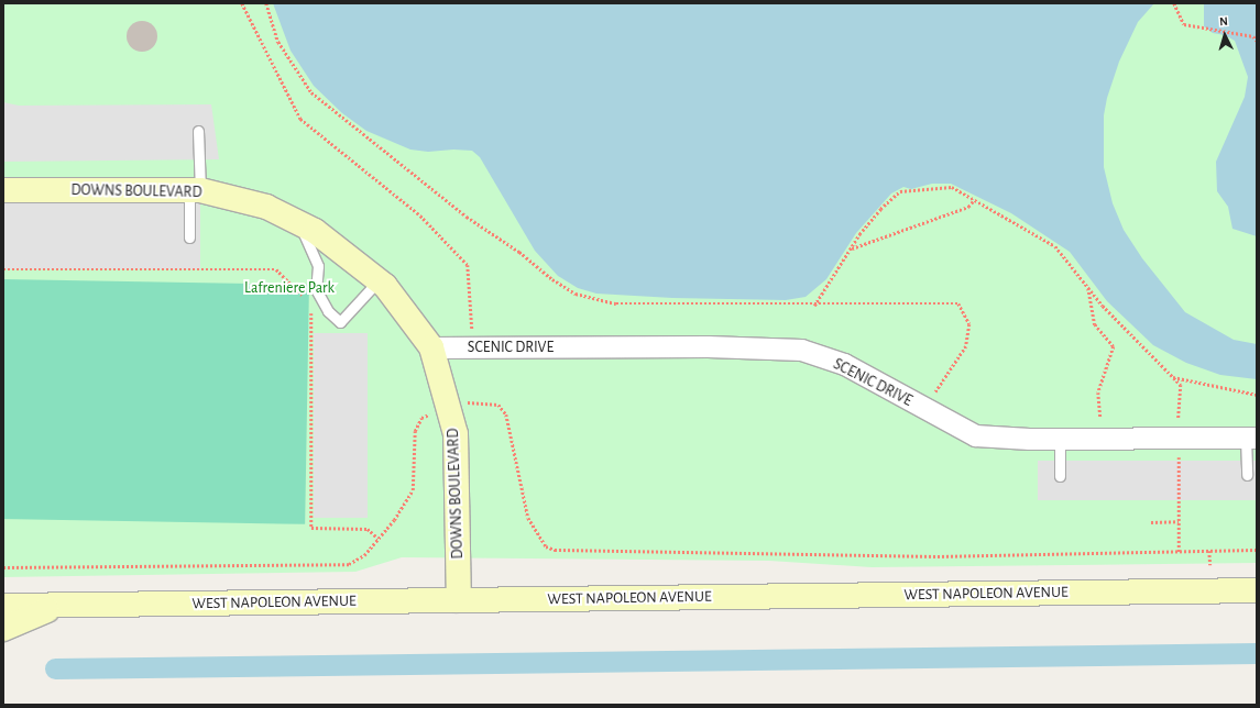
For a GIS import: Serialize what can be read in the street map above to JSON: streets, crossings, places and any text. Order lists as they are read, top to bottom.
{
  "streets": {
    "main road": ["DOWNS BOULEVARD", "WEST NAPOLEON AVENUE"],
    "street": ["SCENIC DRIVE"]
  },
  "crossings": [
    ["DOWNS BOULEVARD", "SCENIC DRIVE"],
    ["DOWNS BOULEVARD", "WEST NAPOLEON AVENUE"]
  ],
  "parks": ["Lafreniere Park"],
  "north": "top"
}
